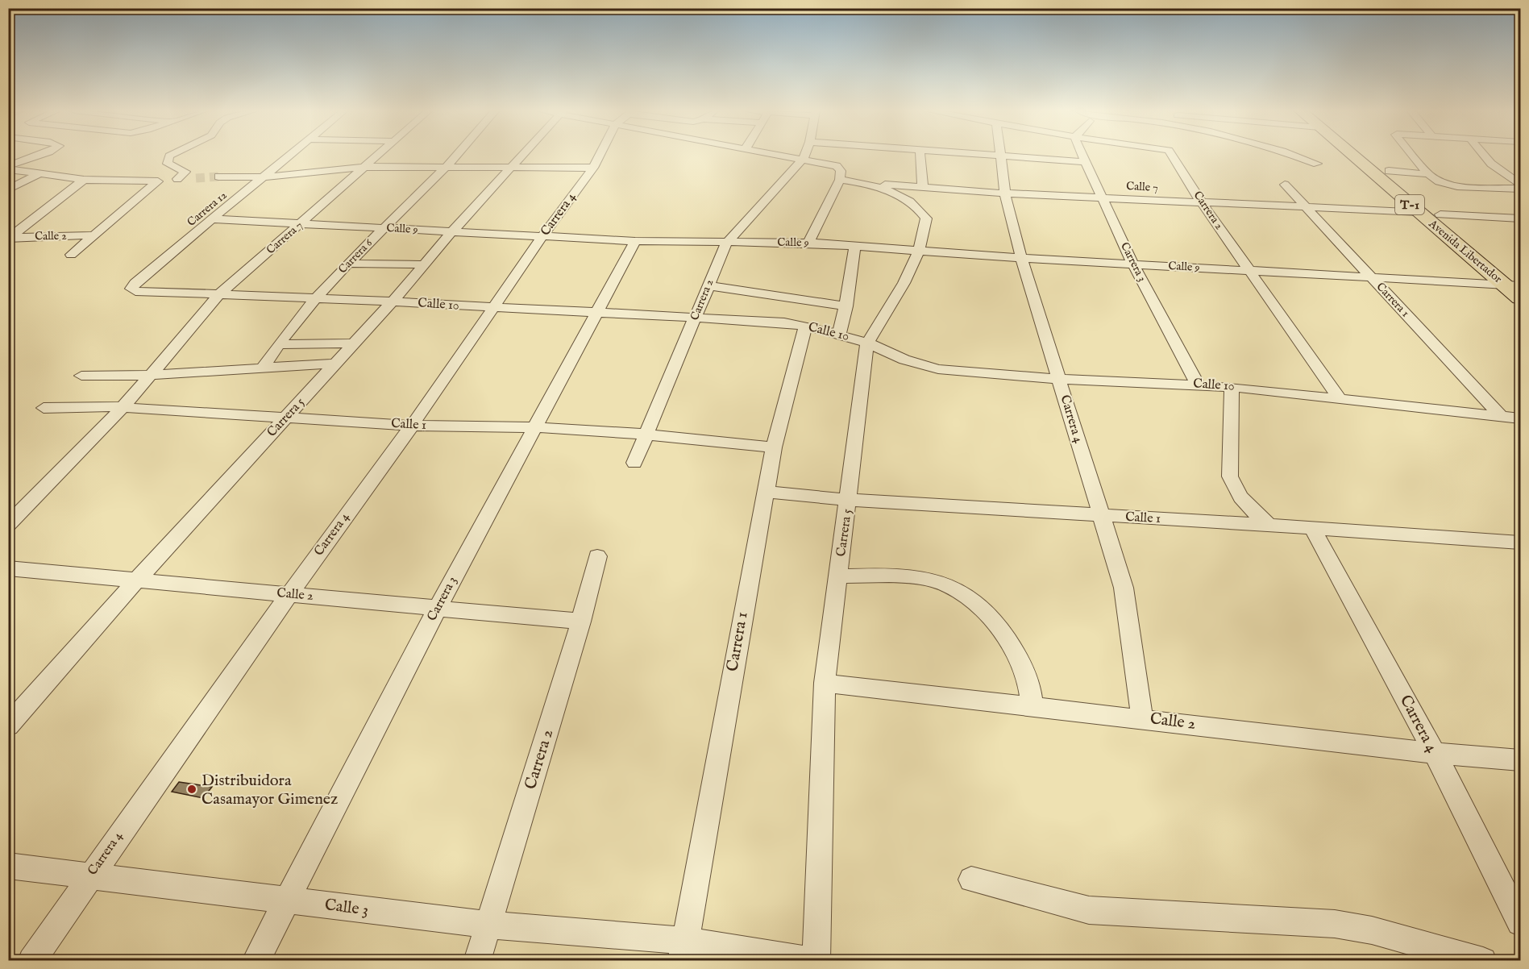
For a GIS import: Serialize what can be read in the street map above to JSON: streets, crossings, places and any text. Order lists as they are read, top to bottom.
{
  "streets": {
    "main road": ["T-1", "Avenida Libertador"],
    "street": [
      "Calle 7",
      "Carrera 12",
      "Carrera 2",
      "Carrera 4",
      "Calle 9",
      "Calle 2",
      "Carrera 7",
      "Carrera 6",
      "Carrera 3",
      "Carrera 1",
      "Calle 10",
      "Carrera 5",
      "Calle 1",
      "Calle 3"
    ]
  },
  "crossings": [
    ["Calle 7", "Carrera 2"],
    ["Calle 7", "Carrera 4"],
    ["Calle 7", "Avenida Libertador"],
    ["Calle 7", "Carrera 3"],
    ["Calle 7", "Carrera 1"],
    ["Calle 7", "Carrera 5"],
    ["Carrera 12", "Calle 9"],
    ["Carrera 12", "Calle 10"],
    ["Carrera 2", "Calle 9"],
    ["Carrera 2", "Calle 2"],
    ["Carrera 2", "Calle 10"],
    ["Carrera 2", "Calle 1"],
    ["Carrera 2", "Calle 3"],
    ["Carrera 4", "Calle 9"],
    ["Carrera 4", "Calle 2"],
    ["Carrera 4", "Calle 10"],
    ["Carrera 4", "Calle 1"],
    ["Carrera 4", "Calle 3"],
    ["Calle 9", "Carrera 7"],
    ["Calle 9", "Avenida Libertador"],
    ["Calle 9", "Carrera 6"],
    ["Calle 9", "Carrera 3"],
    ["Calle 9", "Carrera 1"],
    ["Calle 9", "Carrera 5"],
    ["Calle 2", "Carrera 3"],
    ["Calle 2", "Carrera 5"],
    ["Carrera 7", "Calle 10"],
    ["Carrera 6", "Calle 10"],
    ["Carrera 3", "Calle 10"],
    ["Carrera 3", "Calle 1"],
    ["Carrera 3", "Calle 3"],
    ["Carrera 1", "Calle 10"],
    ["Carrera 1", "Calle 1"],
    ["Carrera 1", "Calle 3"],
    ["Calle 10", "Carrera 5"],
    ["Carrera 5", "Calle 1"]
  ],
  "places": ["Distribuidora Casamayor Gimenez"]
}
